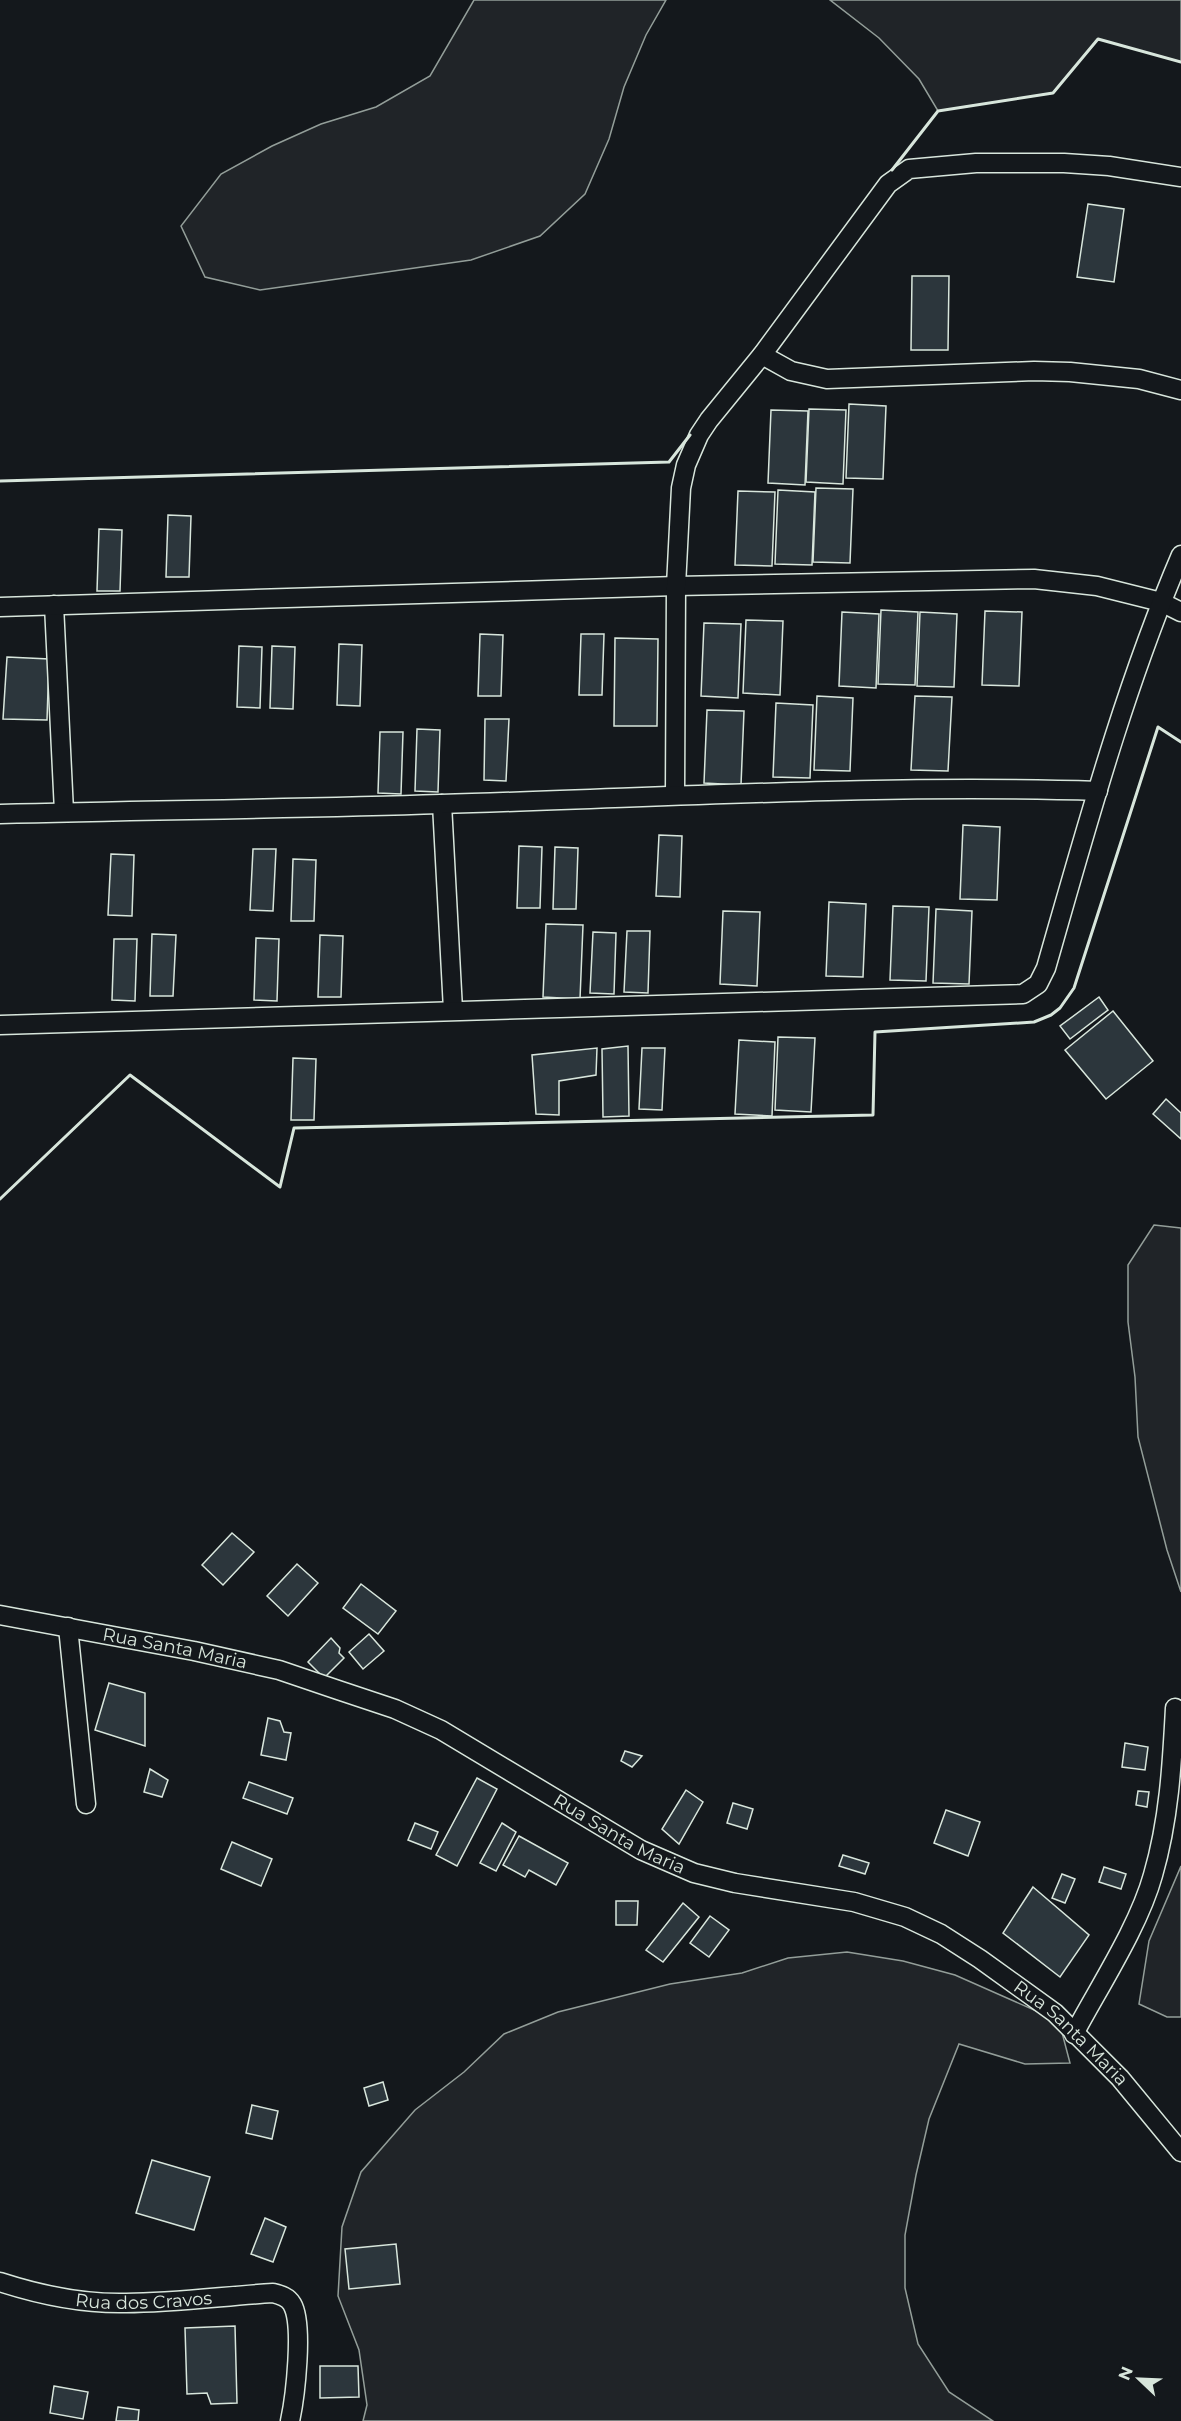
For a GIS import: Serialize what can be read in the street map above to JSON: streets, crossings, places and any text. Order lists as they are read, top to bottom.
{
  "streets": {
    "street": ["Rua Santa Maria", "Rua dos Cravos"]
  },
  "north": "top left"
}
